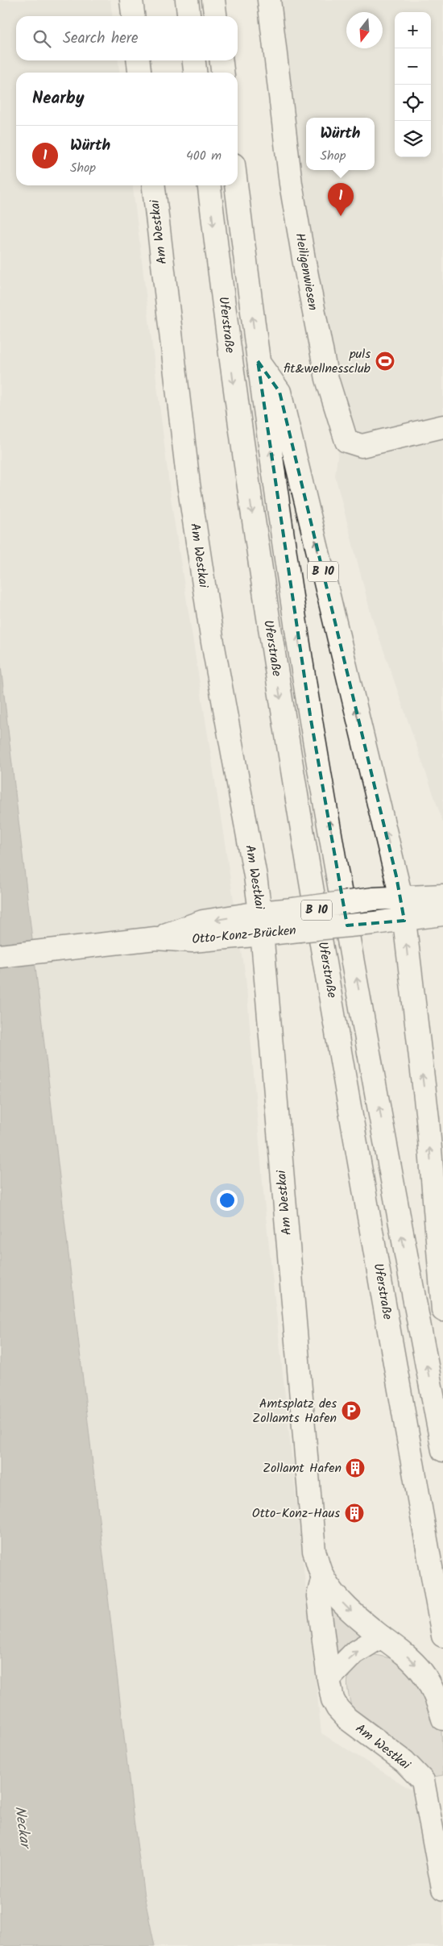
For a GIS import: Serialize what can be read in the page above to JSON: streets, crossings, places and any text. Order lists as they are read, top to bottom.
{
  "streets": {
    "main road": [
      "Am Westkai",
      "Heiligenwiesen",
      "Uferstraße",
      "B 10",
      "Otto-Konz-Brücken"
    ]
  },
  "crossings": [
    ["Am Westkai", "Otto-Konz-Brücken"],
    ["Uferstraße", "B 10"],
    ["B 10", "Otto-Konz-Brücken"]
  ],
  "water": ["Neckar"],
  "places": {
    "sports": ["puls fit&wellnessclub"],
    "parking": ["Amtsplatz des Zollamts Hafen"],
    "building": ["Zollamt Hafen", "Otto-Konz-Haus"]
  },
  "north": "bottom",
  "page": {
    "map_buttons": ["+", "−"],
    "search": "Search here",
    "heading": "Nearby",
    "popup": ["Würth", "Shop"],
    "list": [
      {
        "mark": "1",
        "name": "Würth",
        "note": "Shop",
        "value": "400 m"
      }
    ],
    "pins": "1"
  }
}
